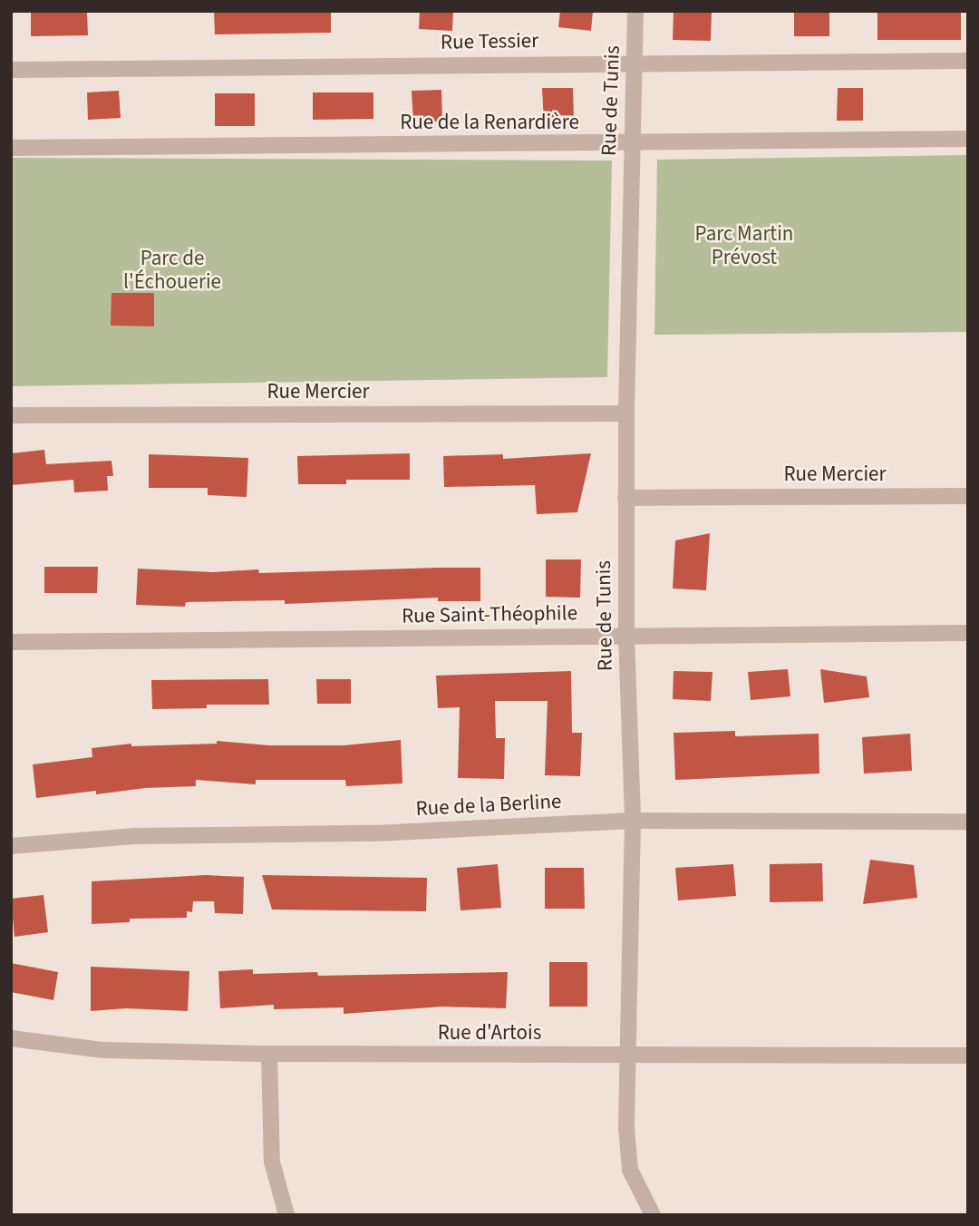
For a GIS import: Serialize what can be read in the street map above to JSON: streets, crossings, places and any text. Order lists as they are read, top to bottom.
{
  "streets": {
    "street": [
      "Rue Tessier",
      "Rue de Tunis",
      "Rue de la Renardière",
      "Rue Mercier",
      "Rue Saint-Théophile",
      "Rue de la Berline",
      "Rue d'Artois"
    ]
  },
  "crossings": [
    ["Rue Tessier", "Rue de Tunis"],
    ["Rue de Tunis", "Rue de la Renardière"],
    ["Rue de Tunis", "Rue Mercier"],
    ["Rue de Tunis", "Rue Saint-Théophile"],
    ["Rue de Tunis", "Rue de la Berline"],
    ["Rue de Tunis", "Rue d'Artois"]
  ],
  "parks": ["Parc Martin Prévost", "Parc de l'Échouerie"]
}
